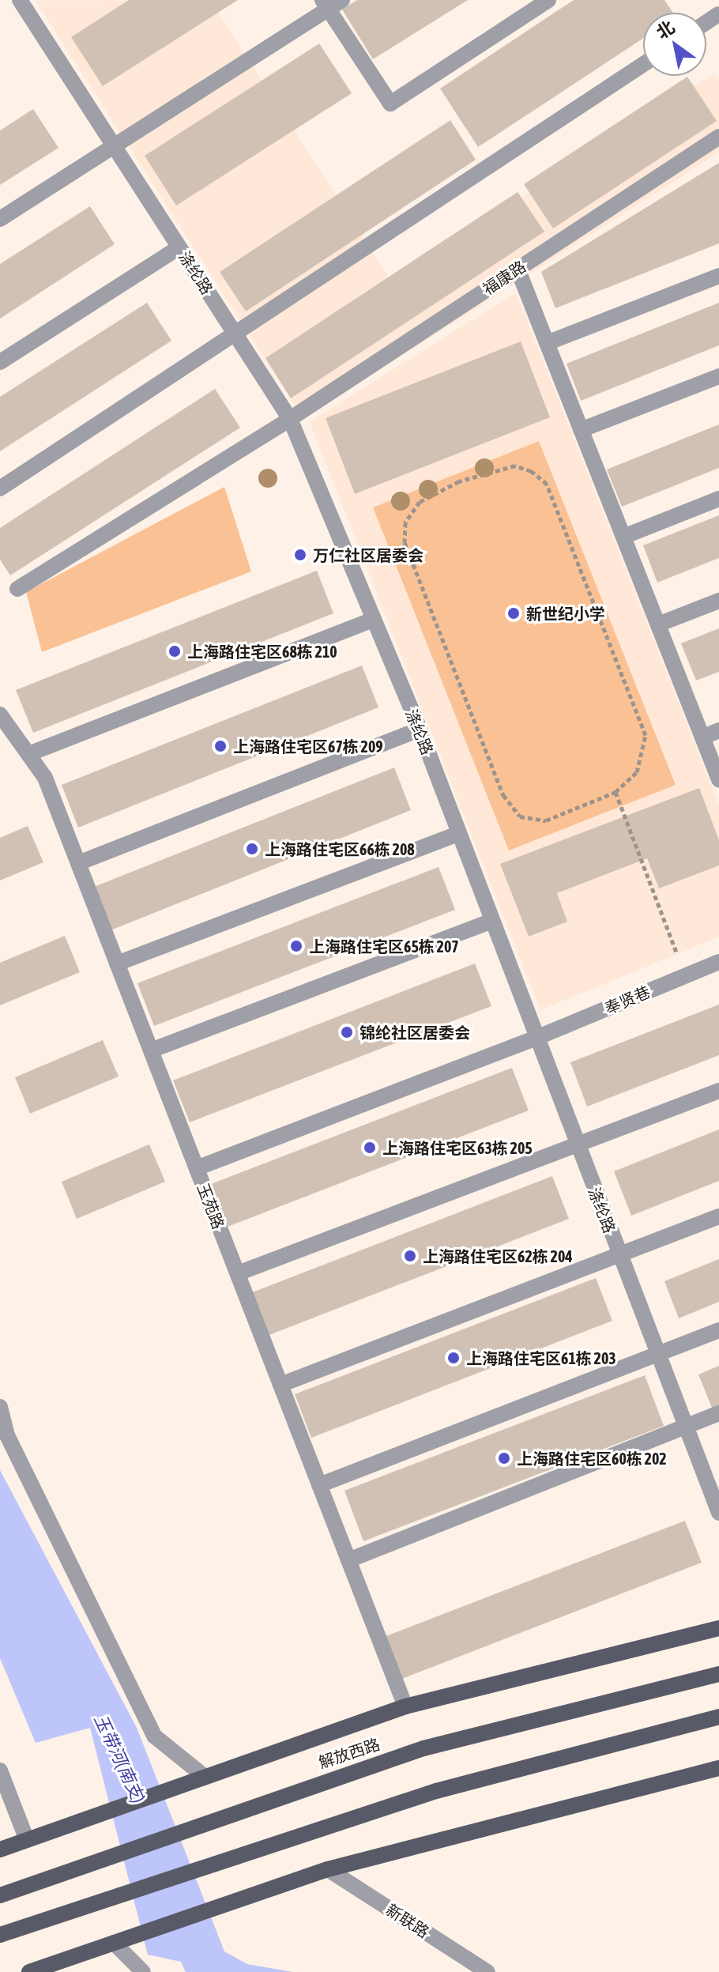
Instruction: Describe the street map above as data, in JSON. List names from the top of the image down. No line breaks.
{"streets":{"main road":["解放西路"],"street":["涤纶路","福康路","奉贤巷","玉苑路","新联路"]},"crossings":[["涤纶路","福康路"],["涤纶路","奉贤巷"],["奉贤巷","玉苑路"]],"water":["玉带河(南支)"],"places":["万仁社区居委会","新世纪小学","上海路住宅区68栋 210","上海路住宅区67栋 209","上海路住宅区66栋 208","上海路住宅区65栋 207","锦纶社区居委会","上海路住宅区63栋 205","上海路住宅区62栋 204","上海路住宅区61栋 203","上海路住宅区60栋 202"],"north":"top left"}
